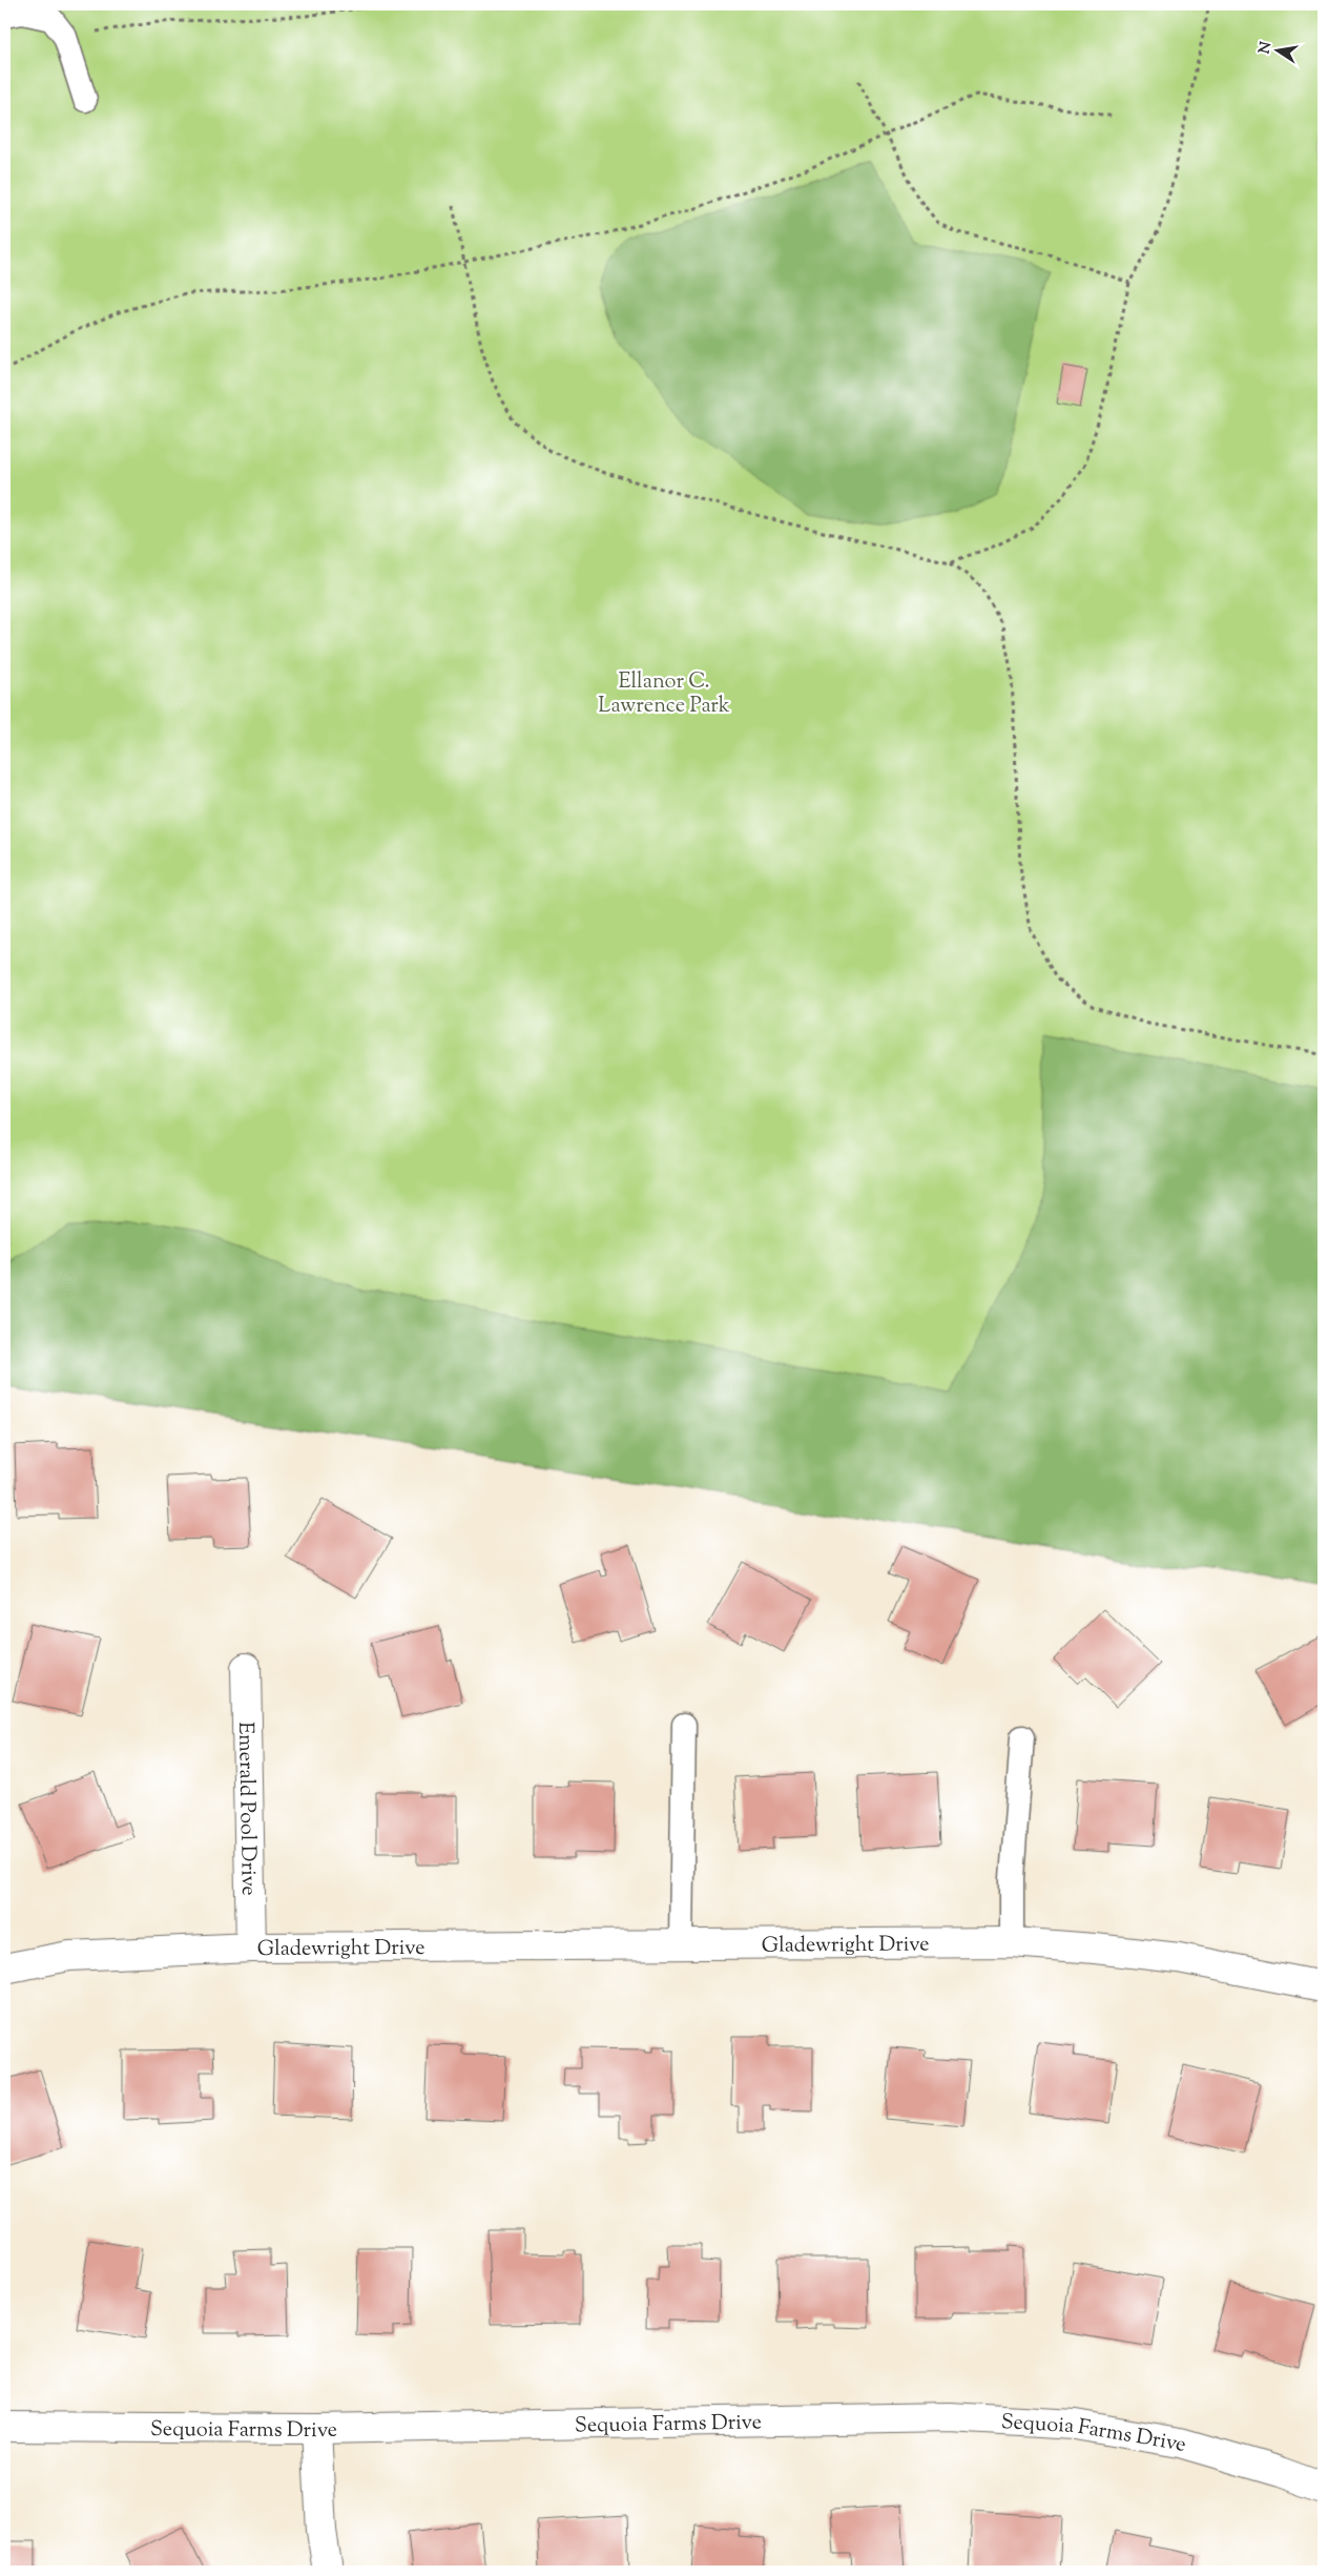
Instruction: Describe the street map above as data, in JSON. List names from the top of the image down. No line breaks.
{"streets":{"street":["Emerald Pool Drive","Gladewright Drive","Sequoia Farms Drive"]},"crossings":[["Emerald Pool Drive","Gladewright Drive"]],"parks":["Ellanor C. Lawrence Park"],"north":"left"}
